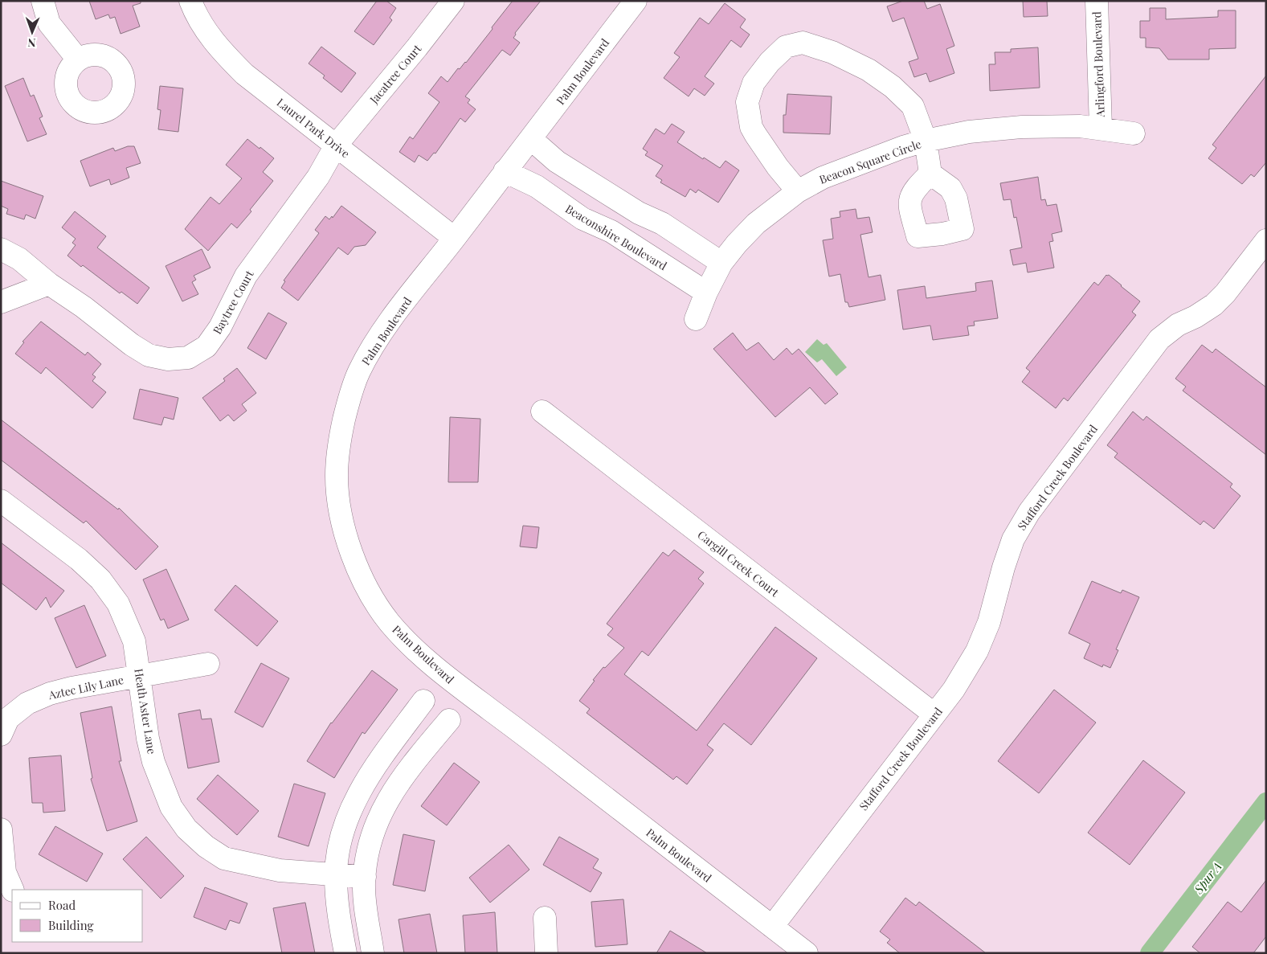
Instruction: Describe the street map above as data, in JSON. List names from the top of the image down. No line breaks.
{"streets":{"street":["Arlingford Boulevard","Palm Boulevard","Jacatree Court","Laurel Park Drive","Beacon Square Circle","Beaconshire Boulevard","Baytree Court","Stafford Creek Boulevard","Cargill Creek Court","Aztec Lily Lane","Heath Aster Lane"]},"crossings":[["Arlingford Boulevard","Beacon Square Circle"],["Palm Boulevard","Laurel Park Drive"],["Palm Boulevard","Beaconshire Boulevard"],["Palm Boulevard","Stafford Creek Boulevard"],["Jacatree Court","Laurel Park Drive"],["Jacatree Court","Baytree Court"],["Laurel Park Drive","Baytree Court"],["Beacon Square Circle","Beaconshire Boulevard"],["Stafford Creek Boulevard","Cargill Creek Court"],["Aztec Lily Lane","Heath Aster Lane"]],"water":["Spur A"],"legend":["Road","Building"],"north":"bottom"}
